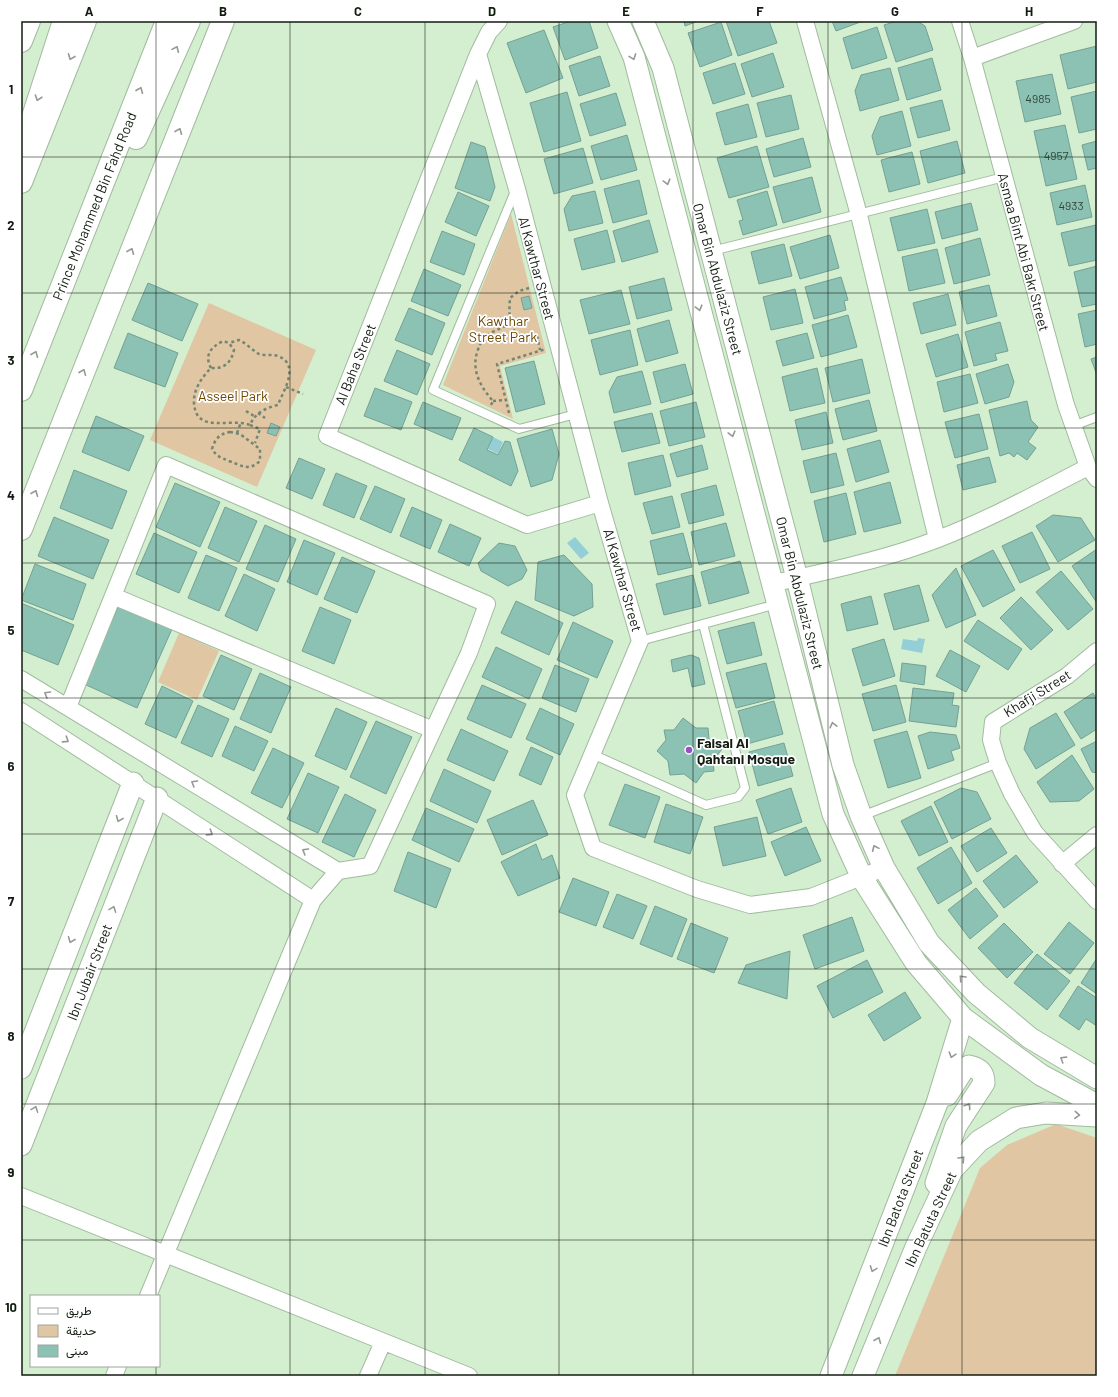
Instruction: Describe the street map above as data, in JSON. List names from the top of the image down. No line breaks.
{"streets":{"main road":["Prince Mohammed Bin Fahd Road"],"street":["Asmaa Bint Abi Bakr Street","Al Kawthar Street","Omar Bin Abdulaziz Street","Al Baha Street","Khafji Street","Ibn Jubair Street","Ibn Batota Street","Ibn Batuta Street"]},"crossings":[["Al Kawthar Street","Omar Bin Abdulaziz Street"],["Al Kawthar Street","Al Baha Street"]],"one_way":["Ibn Batota Street","Ibn Batuta Street"],"parks":["Kawthar Street Park","Asseel Park"],"places":["Faisal Al Qahtani Mosque"],"house_numbers":["4985","4957","4933"],"legend":["طريق","حديقة","مبنى"],"grid":{"columns":["A","B","C","D","E","F","G","H"],"rows":["1","2","3","4","5","6","7","8","9","10"]}}
